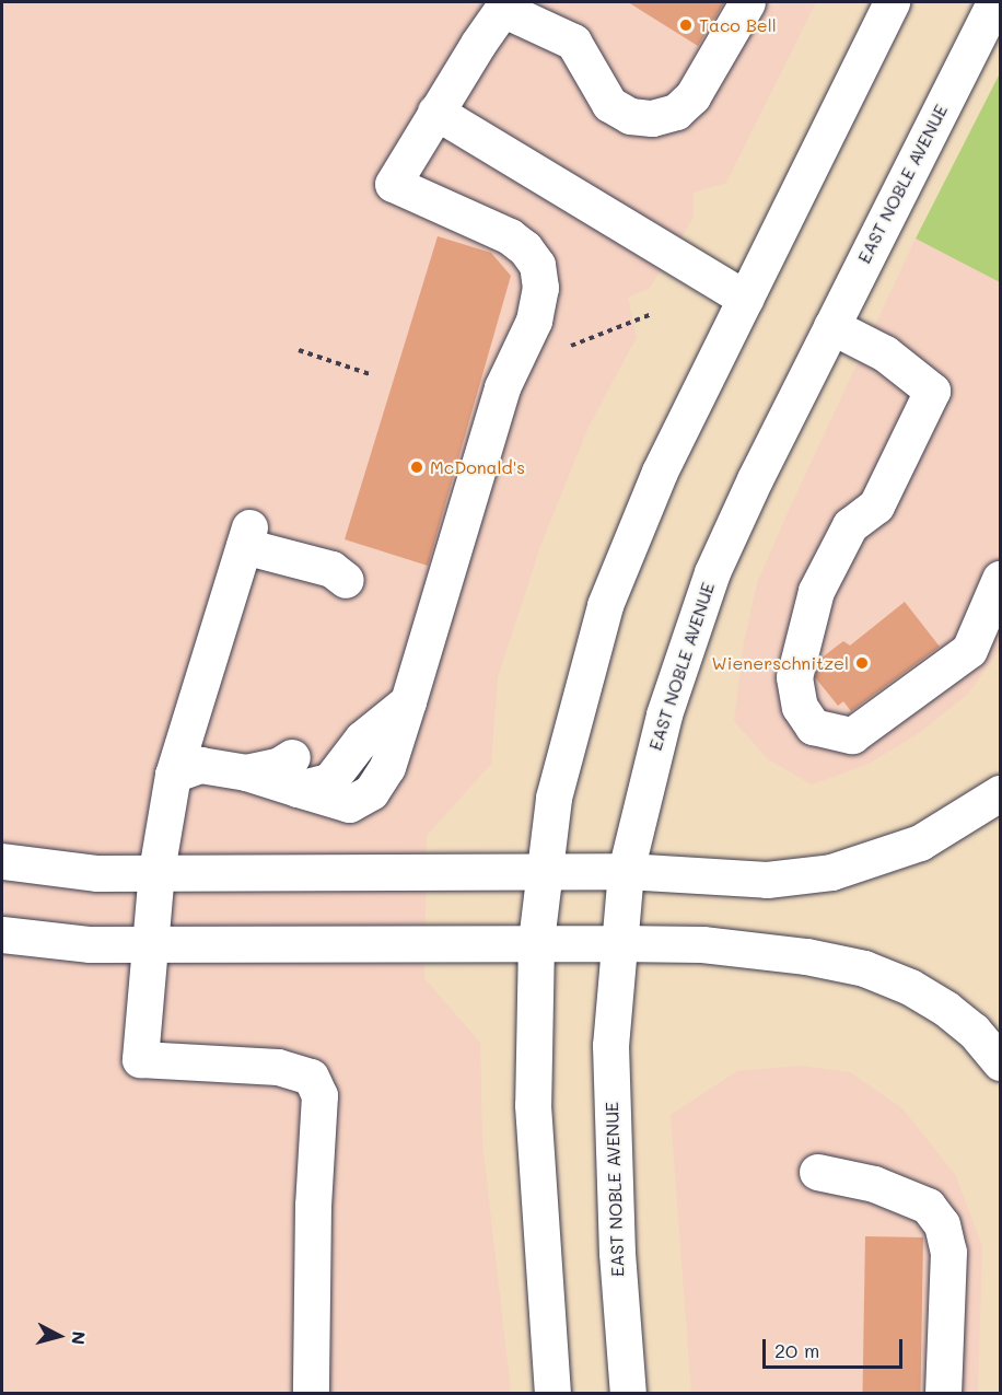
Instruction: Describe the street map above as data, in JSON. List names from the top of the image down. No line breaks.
{"streets":{"main road":["EAST NOBLE AVENUE"]},"places":["Taco Bell","McDonald's","Wienerschnitzel"],"scale_bar":"20 m","north":"right"}
